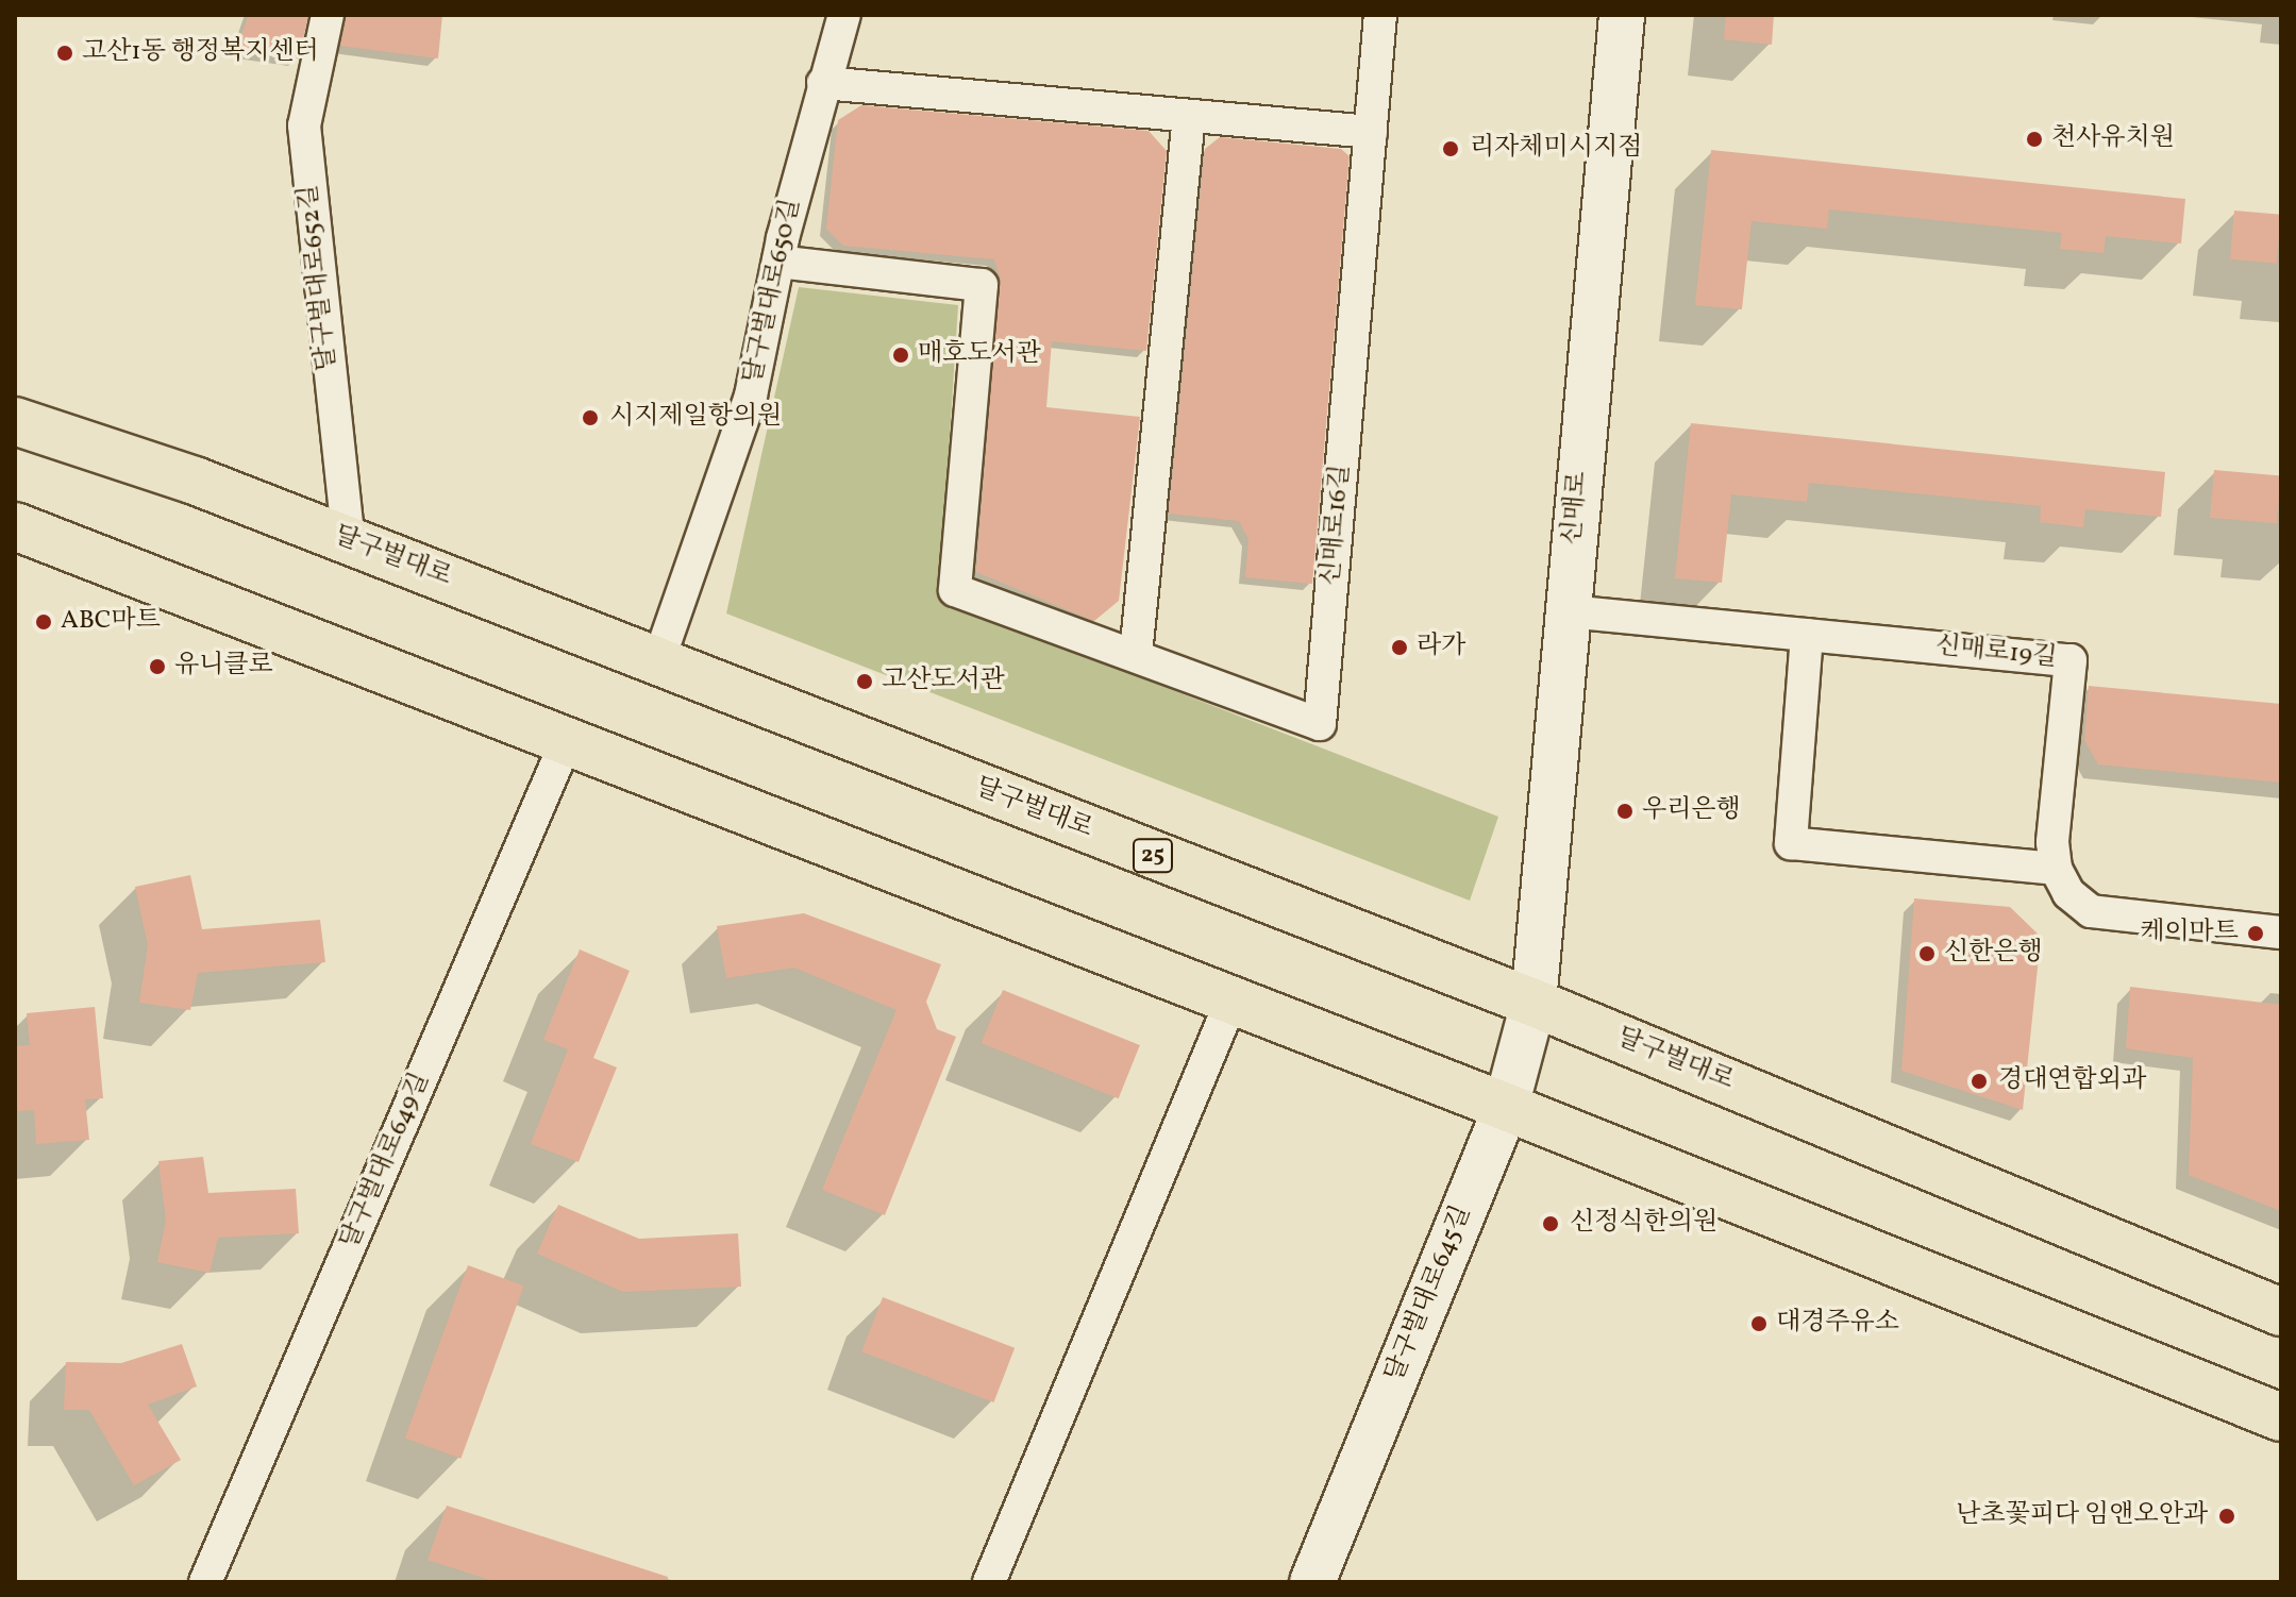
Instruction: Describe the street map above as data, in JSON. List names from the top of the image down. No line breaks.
{"streets":{"main road":["달구벌대로","25"],"street":["달구벌대로652길","달구벌대로650길","신매로","신매로16길","신매로19길","달구벌대로649길","달구벌대로645길"]},"crossings":[["달구벌대로652길","달구벌대로"],["달구벌대로650길","신매로16길"],["달구벌대로650길","달구벌대로"],["신매로","달구벌대로"],["신매로","신매로19길"],["신매로","달구벌대로645길"],["달구벌대로","달구벌대로645길"]],"places":["고산1동 행정복지센터","천사유치원","리자체미시지점","매호도서관","시지제일항의원","ABC마트","라가","유니클로","고산도서관","우리은행","케이마트","신한은행","경대연합외과","신정식한의원","대경주유소","난초꽃피다 임앤오안과"]}
